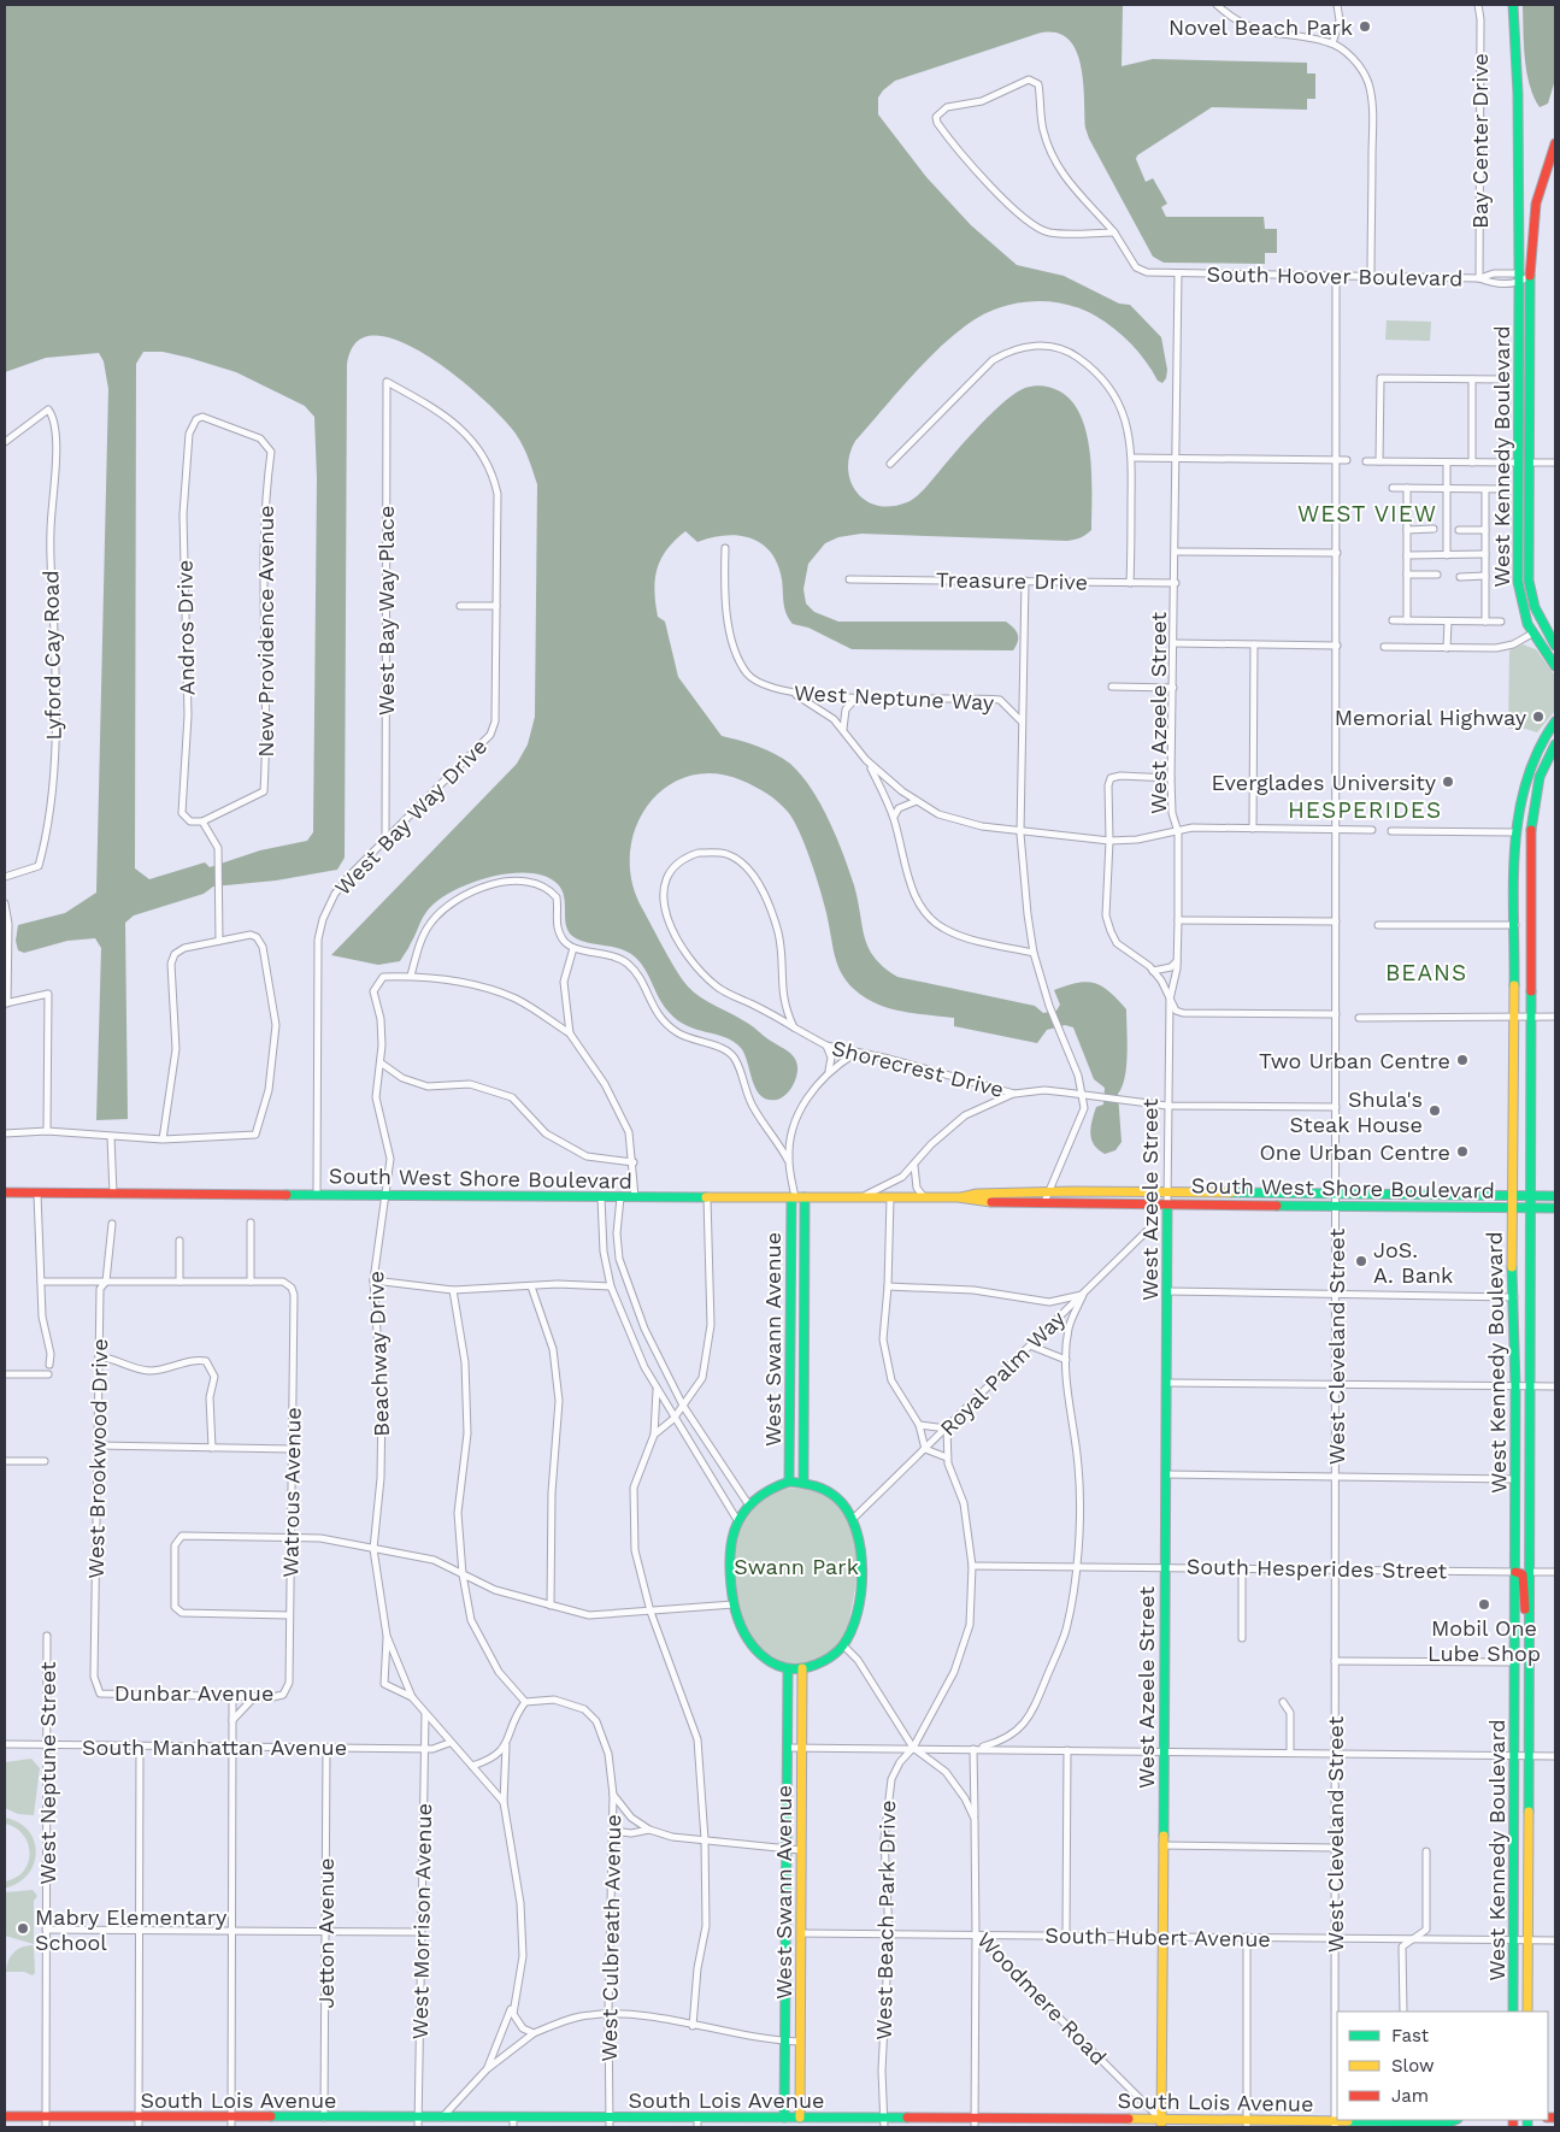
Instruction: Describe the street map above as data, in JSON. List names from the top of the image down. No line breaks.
{"streets":{"main road":["West Kennedy Boulevard","West Azeele Street","South West Shore Boulevard","West Swann Avenue","South Lois Avenue"],"street":["Bay Center Drive","South Hoover Boulevard","Treasure Drive","West Bay Way Place","Andros Drive","New Providence Avenue","Lyford Cay Road","West Neptune Way","West Bay Way Drive","Shorecrest Drive","West Cleveland Street","Beachway Drive","Royal Palm Way","West Brookwood Drive","Watrous Avenue","South Hesperides Street","Dunbar Avenue","South Manhattan Avenue","West Neptune Street","West Beach Park Drive","West Morrison Avenue","Jetton Avenue","South Hubert Avenue","West Culbreath Avenue","Woodmere Road"]},"crossings":[["Bay Center Drive","South Hoover Boulevard"],["South Hoover Boulevard","West Kennedy Boulevard"],["South Hoover Boulevard","West Azeele Street"],["South Hoover Boulevard","West Cleveland Street"],["West Kennedy Boulevard","South West Shore Boulevard"],["West Kennedy Boulevard","South Hesperides Street"],["West Kennedy Boulevard","South Hubert Avenue"],["Treasure Drive","West Neptune Way"],["Treasure Drive","West Azeele Street"],["West Bay Way Place","West Bay Way Drive"],["Andros Drive","New Providence Avenue"],["West Neptune Way","Shorecrest Drive"],["West Neptune Way","South West Shore Boulevard"],["West Azeele Street","Shorecrest Drive"],["West Azeele Street","South West Shore Boulevard"],["West Azeele Street","South Hesperides Street"],["West Azeele Street","South Hubert Avenue"],["West Azeele Street","Woodmere Road"],["West Azeele Street","South Lois Avenue"],["West Bay Way Drive","South West Shore Boulevard"],["Shorecrest Drive","West Swann Avenue"],["Shorecrest Drive","West Cleveland Street"],["South West Shore Boulevard","West Swann Avenue"],["South West Shore Boulevard","West Cleveland Street"],["South West Shore Boulevard","Beachway Drive"],["West Swann Avenue","Royal Palm Way"],["West Swann Avenue","South Hubert Avenue"],["West Swann Avenue","Woodmere Road"],["West Swann Avenue","South Lois Avenue"],["West Cleveland Street","South Hesperides Street"],["West Cleveland Street","South Hubert Avenue"],["West Cleveland Street","South Lois Avenue"],["Royal Palm Way","West Beach Park Drive"],["Royal Palm Way","Woodmere Road"],["West Brookwood Drive","Dunbar Avenue"],["Watrous Avenue","Dunbar Avenue"],["South Hesperides Street","West Beach Park Drive"],["South Manhattan Avenue","West Neptune Street"],["South Manhattan Avenue","West Morrison Avenue"],["South Manhattan Avenue","Jetton Avenue"],["West Neptune Street","South Lois Avenue"],["West Beach Park Drive","South Hubert Avenue"],["West Beach Park Drive","Woodmere Road"],["West Beach Park Drive","South Lois Avenue"],["West Morrison Avenue","South Lois Avenue"],["Jetton Avenue","South Lois Avenue"],["South Hubert Avenue","Woodmere Road"],["West Culbreath Avenue","South Lois Avenue"],["Woodmere Road","South Lois Avenue"]],"districts":["WEST VIEW","HESPERIDES","BEANS"],"parks":["Swann Park"],"places":["Novel Beach Park","Memorial Highway","Everglades University","Two Urban Centre","Shula's Steak House","One Urban Centre","JoS. A. Bank","Mobil One Lube Shop","Mabry Elementary School"],"legend":["Fast","Slow","Jam"]}
